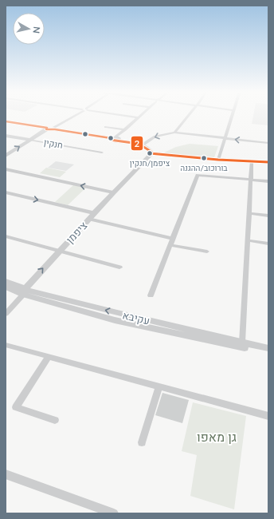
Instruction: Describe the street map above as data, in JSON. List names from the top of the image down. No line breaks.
{"streets":{"street":["חנקין","ציפמן","עקיבא"]},"crossings":[["ציפמן","עקיבא"]],"parks":["גן מאפו"],"places":["ציפמן/חנקין","בורוכוב/ההגנה"],"lines":["transit line 2"],"north":"right"}
